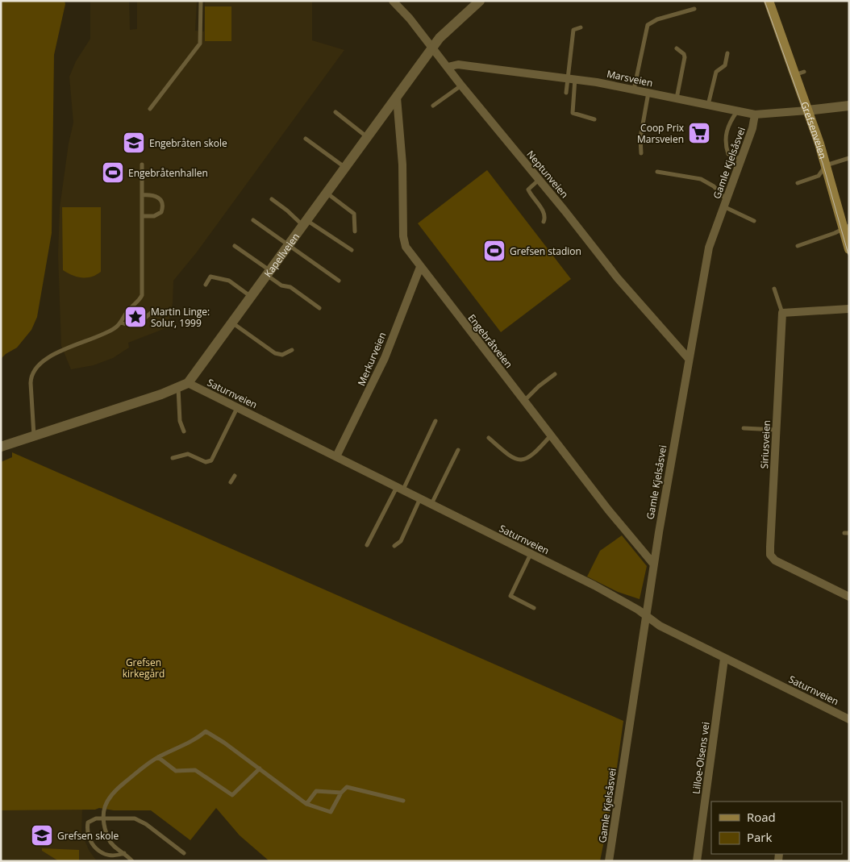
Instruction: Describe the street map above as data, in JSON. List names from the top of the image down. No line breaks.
{"streets":{"main road":["Grefsenveien"],"street":["Marsveien","Gamle Kjelsåsvei","Neptunveien","Kapellveien","Engebråtveien","Merkurveien","Saturnveien","Siriusveien","Lilloe-Olsens vei"]},"crossings":[["Marsveien","Grefsenveien"],["Marsveien","Gamle Kjelsåsvei"],["Marsveien","Neptunveien"],["Gamle Kjelsåsvei","Neptunveien"],["Gamle Kjelsåsvei","Engebråtveien"],["Gamle Kjelsåsvei","Saturnveien"],["Neptunveien","Kapellveien"],["Kapellveien","Engebråtveien"],["Kapellveien","Saturnveien"],["Engebråtveien","Merkurveien"],["Merkurveien","Saturnveien"],["Saturnveien","Lilloe-Olsens vei"]],"parks":["Grefsen kirkegård"],"places":{"supermarket":["Coop Prix Marsveien"],"school or university":["Engebråten skole","Grefsen skole"],"sports":["Engebråtenhallen","Grefsen stadion"],"place":["Martin Linge: Solur, 1999"]},"legend":["Road","Park"]}
